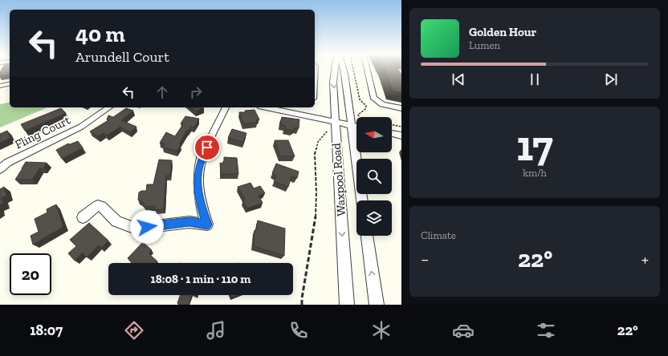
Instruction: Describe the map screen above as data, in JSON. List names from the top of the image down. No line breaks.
{"streets":{"street":["Fling Court","Waxpool Road"]},"north":"left","page":{"turn":["40 m","Arundell Court"],"song":["Golden Hour","Lumen"],"tile":[["17","km/h"],"Climate"],"heat":["−","22°","+"],"limit":"20","trip":"18:08 · 1 min · 110 m","tabs":["18:07","22°"]}}
